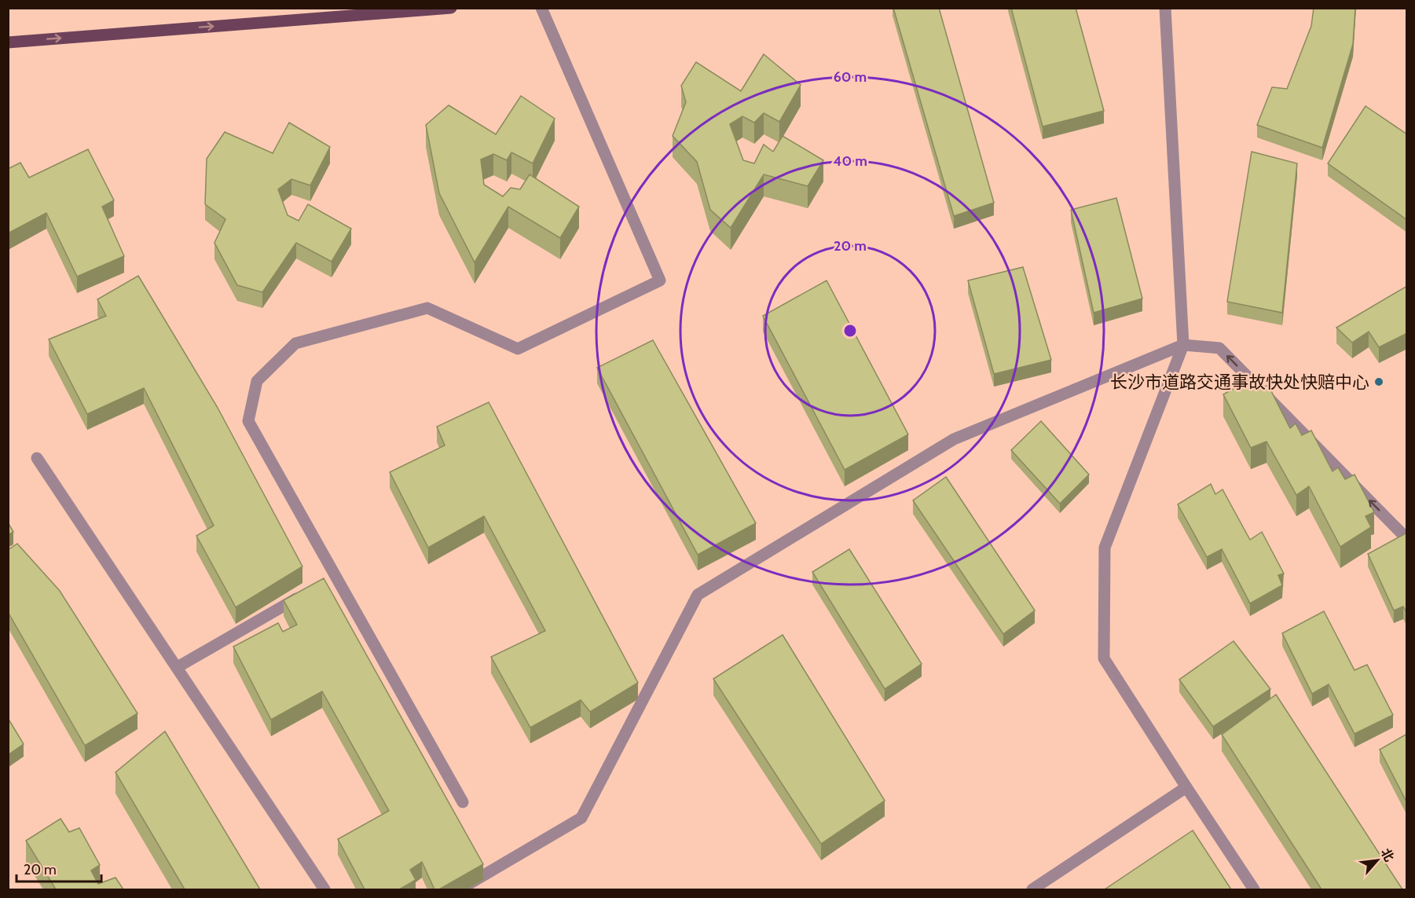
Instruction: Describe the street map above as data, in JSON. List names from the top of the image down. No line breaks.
{"places":["长沙市道路交通事故快处快赔中心"],"scale_bar":"20 m","north":"top right","rings":["60 m","40 m","20 m"]}
